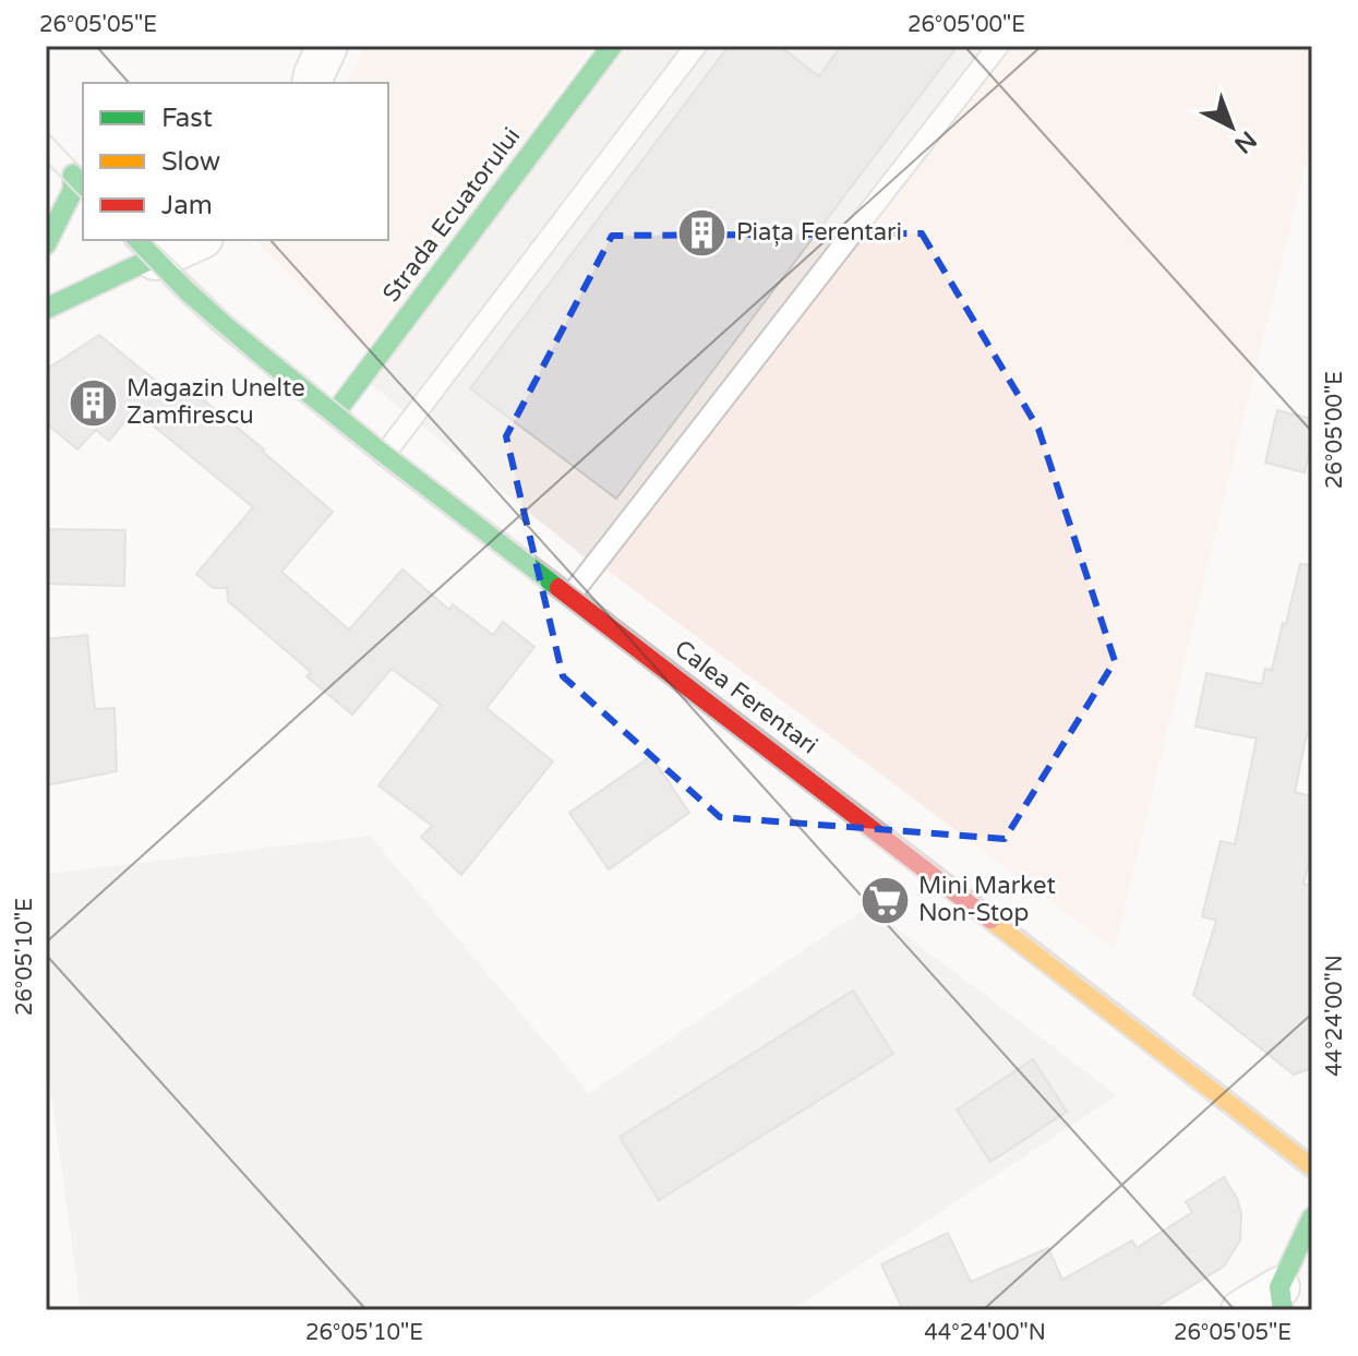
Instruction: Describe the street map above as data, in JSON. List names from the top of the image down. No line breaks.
{"streets":{"main road":["Strada Ecuatorului","Calea Ferentari"]},"crossings":[["Strada Ecuatorului","Calea Ferentari"]],"places":{"building":["Piața Ferentari","Magazin Unelte Zamfirescu"],"supermarket":["Mini Market Non-Stop"]},"legend":["Fast","Slow","Jam"],"north":"bottom right","coordinates":["26°05'05\"E","26°05'00\"E","26°05'10\"E","44°24'00\"N"]}
